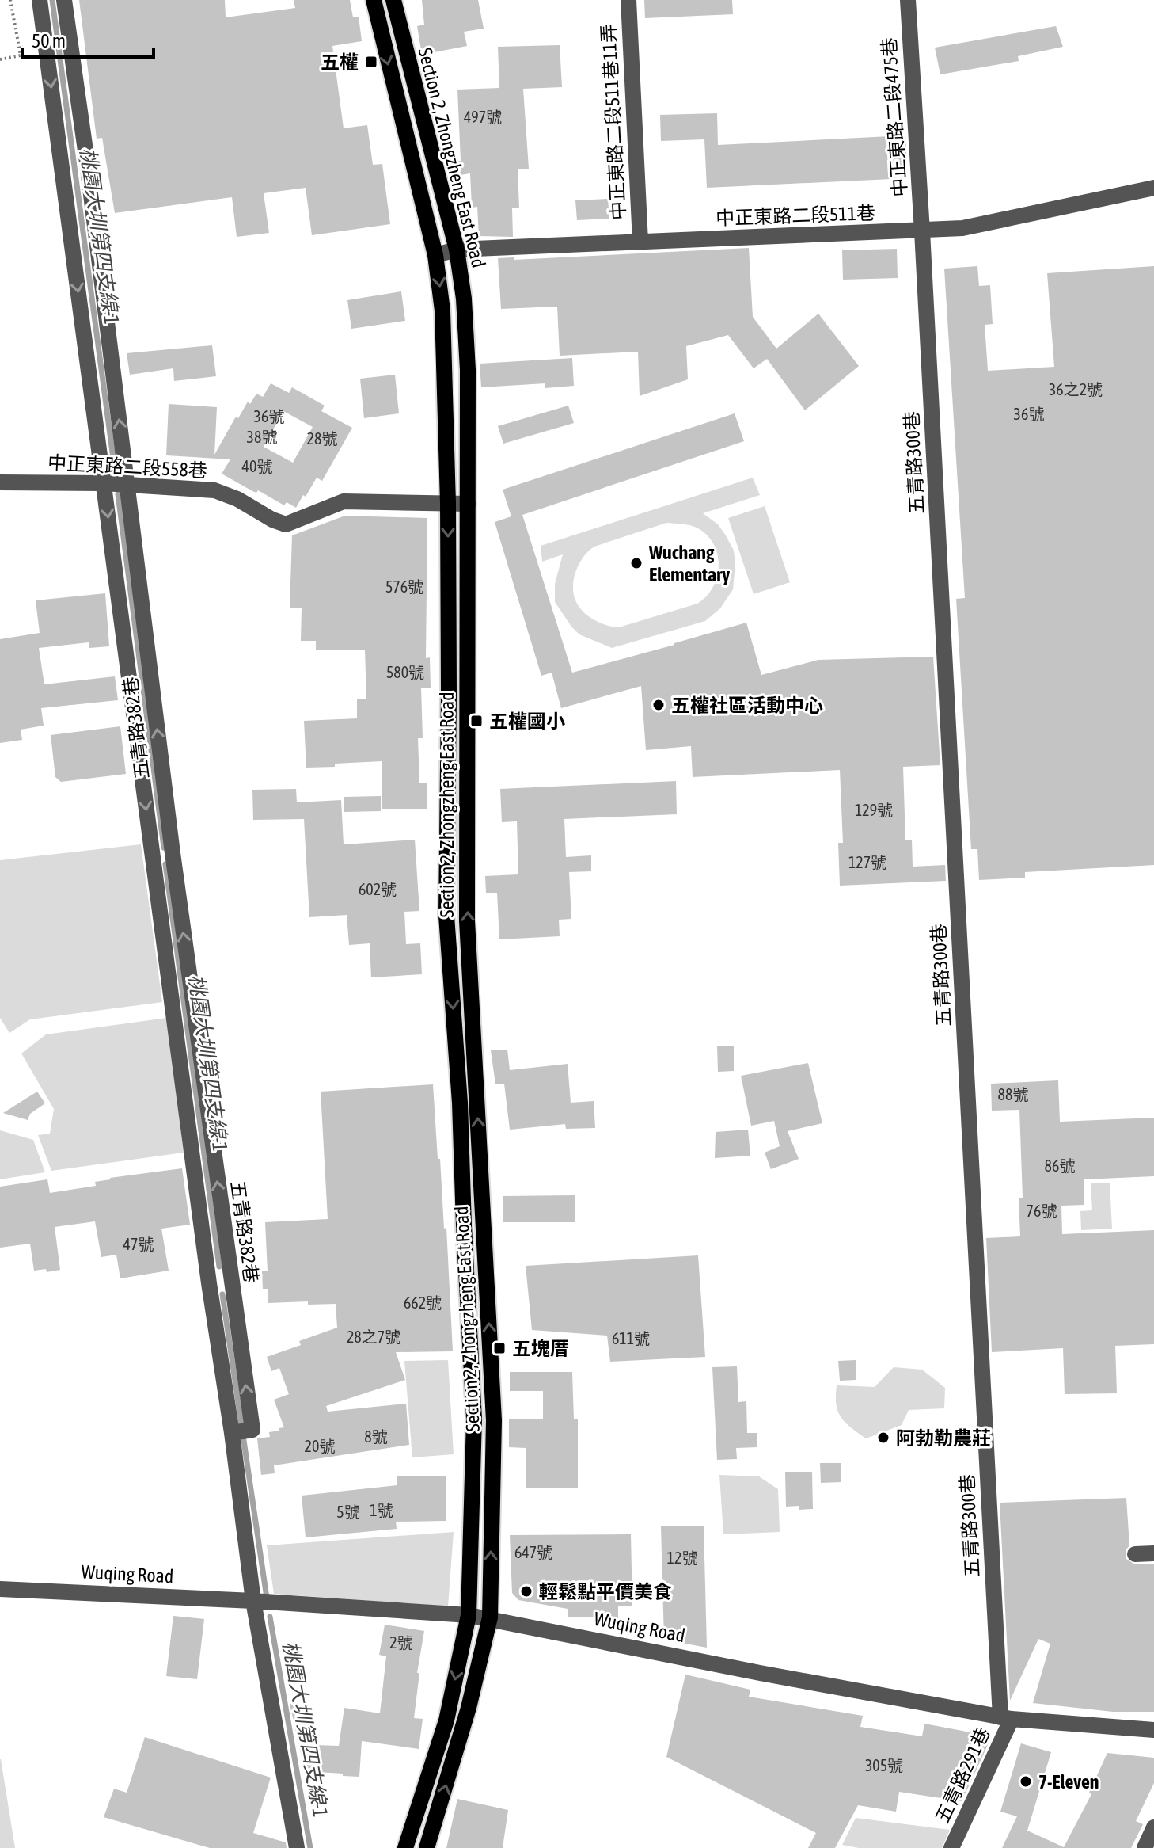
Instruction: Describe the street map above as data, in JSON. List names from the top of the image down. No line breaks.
{"streets":{"main road":["Section 2, Zhongzheng East Road"],"street":["中正東路二段475巷","中正東路二段511巷11弄","中正東路二段511巷","五青路300巷","中正東路二段558巷","五青路382巷","Wuqing Road","五青路291巷"]},"crossings":[["中正東路二段475巷","中正東路二段511巷"],["中正東路二段475巷","五青路300巷"],["中正東路二段511巷11弄","中正東路二段511巷"],["Section 2, Zhongzheng East Road","中正東路二段511巷"],["Section 2, Zhongzheng East Road","中正東路二段558巷"],["Section 2, Zhongzheng East Road","Wuqing Road"],["中正東路二段511巷","五青路300巷"],["五青路300巷","Wuqing Road"],["五青路300巷","五青路291巷"],["中正東路二段558巷","五青路382巷"],["五青路382巷","Wuqing Road"],["Wuqing Road","五青路291巷"]],"water":["桃園大圳第四支線-1"],"places":{"transit":["五權","五權國小","五塊厝"],"other":["Wuchang Elementary","五權社區活動中心","阿勃勒農莊","輕鬆點平價美食","7-Eleven"]},"house_numbers":["497號","36之2號","36號","36號","38號","28號","40號","576號","580號","129號","127號","602號","88號","86號","76號","47號","662號","28之7號","611號","8號","20號","1號","5號","647號","12號","2號","305號"],"scale_bar":"50 m"}
